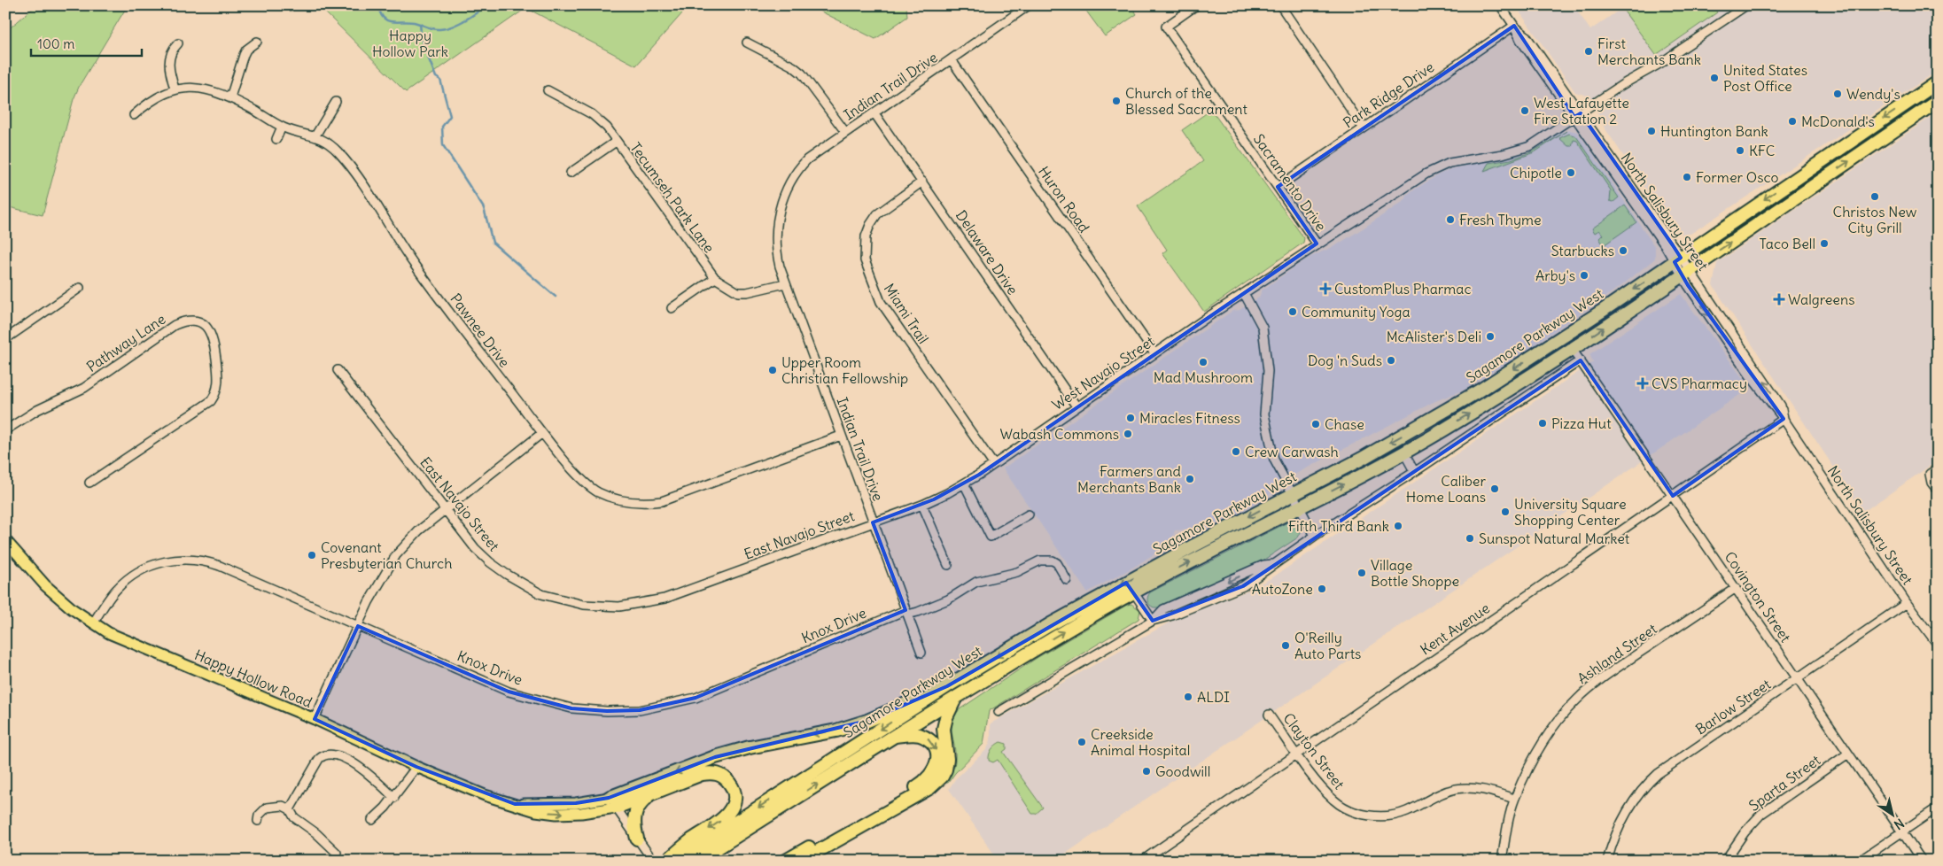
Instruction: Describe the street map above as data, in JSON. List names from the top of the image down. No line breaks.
{"streets":{"highway":["Sagamore Parkway West"],"main road":["Happy Hollow Road"],"street":["Indian Trail Drive","Park Ridge Drive","Sacramento Drive","Tecumseh Park Lane","Huron Road","North Salisbury Street","Delaware Drive","Miami Trail","Pawnee Drive","Pathway Lane","West Navajo Street","East Navajo Street","Covington Street","Knox Drive","Kent Avenue","Ashland Street","Barlow Street","Clayton Street","Sparta Street"]},"crossings":[["Indian Trail Drive","Tecumseh Park Lane"],["Indian Trail Drive","Huron Road"],["Indian Trail Drive","Delaware Drive"],["Indian Trail Drive","Pawnee Drive"],["Indian Trail Drive","West Navajo Street"],["Indian Trail Drive","East Navajo Street"],["Indian Trail Drive","Knox Drive"],["Park Ridge Drive","Sacramento Drive"],["Park Ridge Drive","North Salisbury Street"],["Sacramento Drive","West Navajo Street"],["Huron Road","West Navajo Street"],["North Salisbury Street","Sagamore Parkway West"],["North Salisbury Street","West Navajo Street"],["North Salisbury Street","Kent Avenue"],["North Salisbury Street","Barlow Street"],["Delaware Drive","Miami Trail"],["Delaware Drive","West Navajo Street"],["Miami Trail","West Navajo Street"],["Sagamore Parkway West","Covington Street"],["West Navajo Street","East Navajo Street"],["Covington Street","Kent Avenue"],["Covington Street","Ashland Street"],["Covington Street","Barlow Street"],["Covington Street","Sparta Street"],["Knox Drive","Happy Hollow Road"],["Kent Avenue","Clayton Street"],["Ashland Street","Clayton Street"]],"parks":["Happy Hollow Park"],"places":{"other":["First Merchants Bank","United States Post Office","Wendy's","Church of the Blessed Sacrament","West Lafayette Fire Station 2","McDonald's","Huntington Bank","KFC","Chipotle","Former Osco","Christos New City Grill","Fresh Thyme","Taco Bell","Starbucks","Arby's","Community Yoga","McAlister's Deli","Dog 'n Suds","Mad Mushroom","Upper Room Christian Fellowship","Miracles Fitness","Pizza Hut","Chase","Wabash Commons","Crew Carwash","Farmers and Merchants Bank","Caliber Home Loans","University Square Shopping Center","Fifth Third Bank","Sunspot Natural Market","Covenant Presbyterian Church","Village Bottle Shoppe","AutoZone","O'Reilly Auto Parts","ALDI","Creekside Animal Hospital","Goodwill"],"health":["CustomPlus Pharmac","Walgreens","CVS Pharmacy"]},"scale_bar":"100 m","north":"bottom right"}
